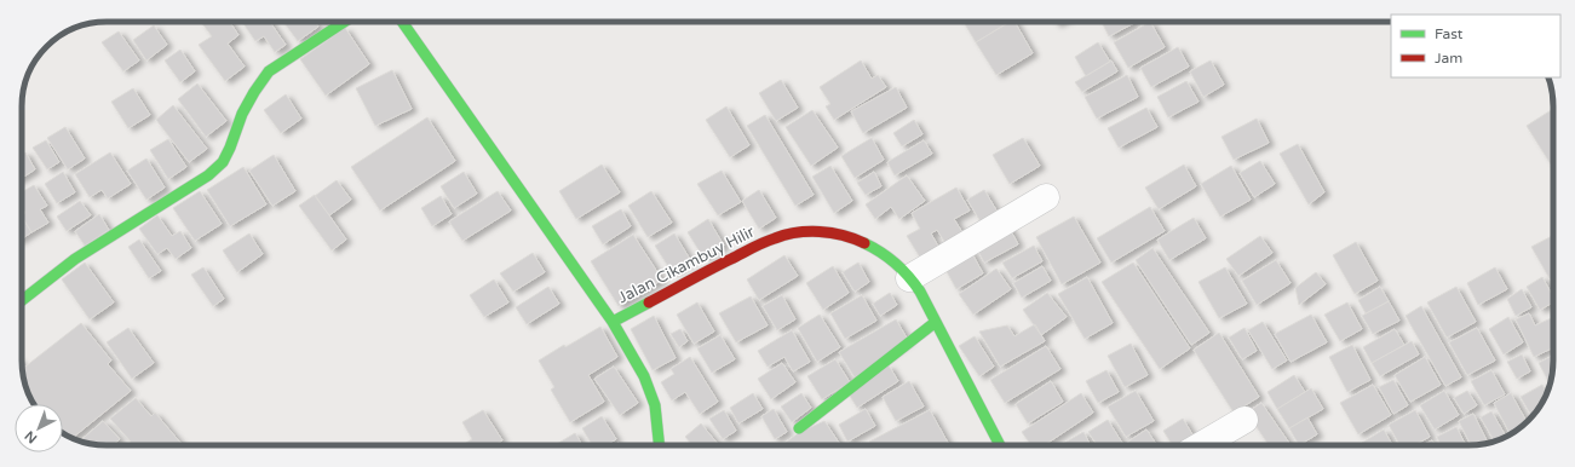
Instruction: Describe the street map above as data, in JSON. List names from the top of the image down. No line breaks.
{"streets":{"street":["Jalan Cikambuy Hilir"]},"legend":["Fast","Jam"],"north":"bottom left"}
